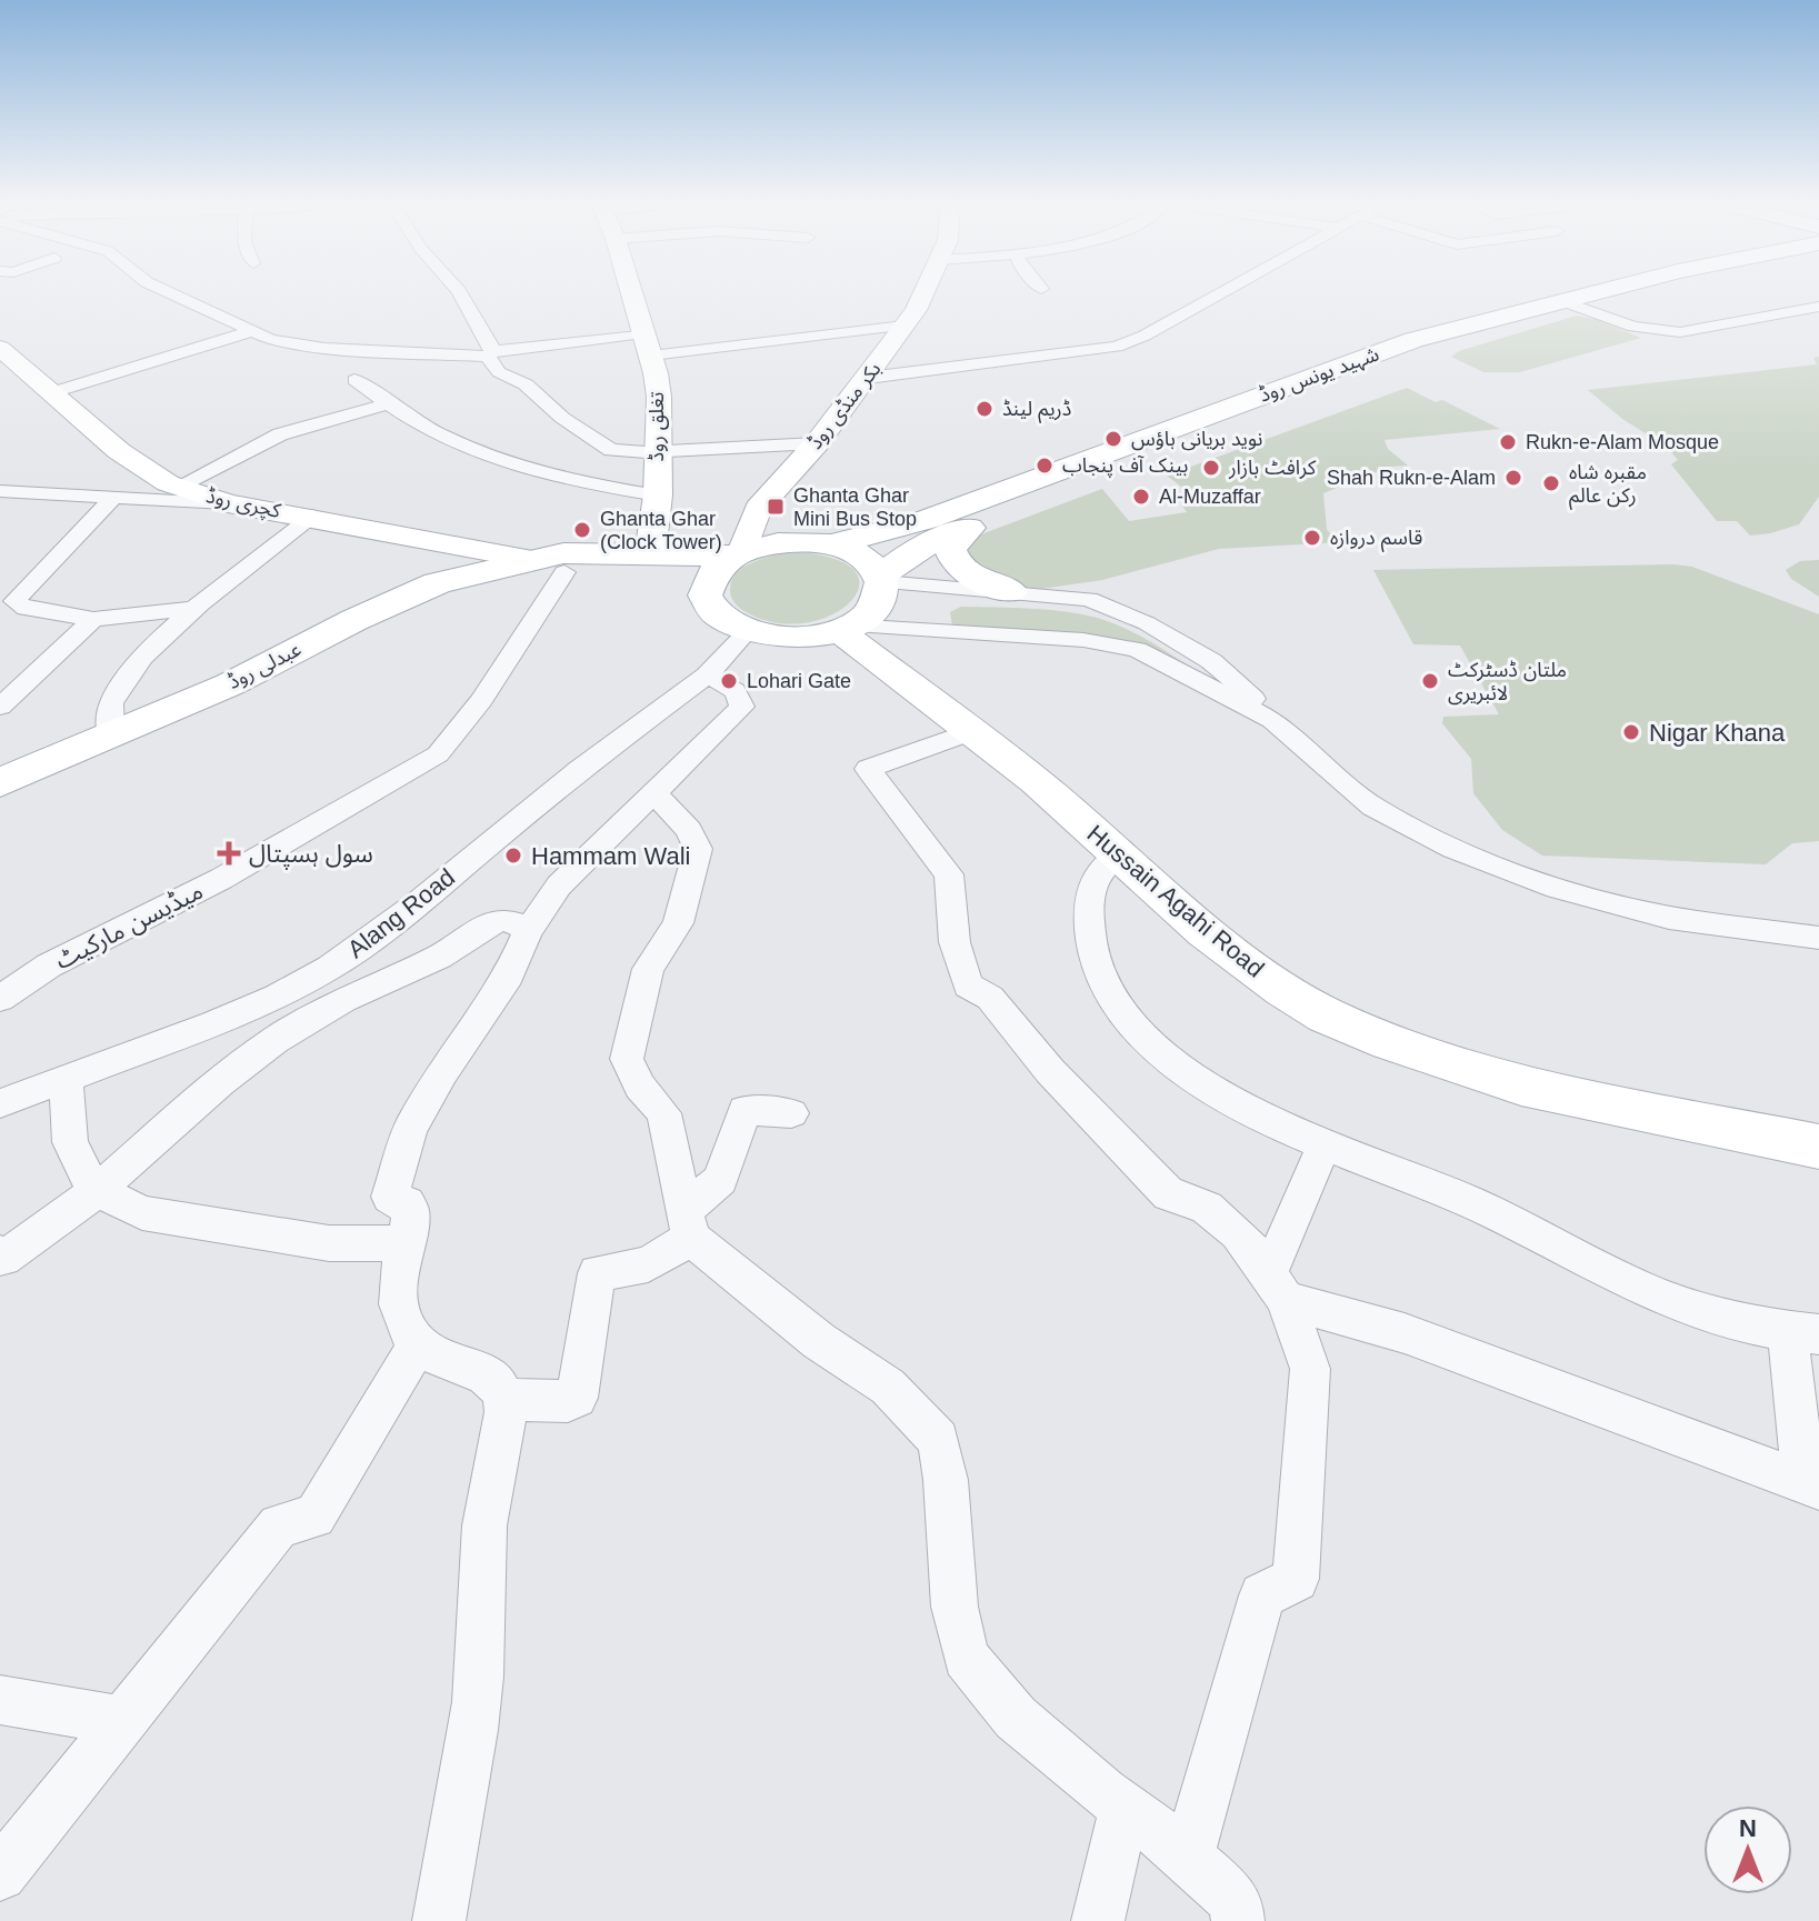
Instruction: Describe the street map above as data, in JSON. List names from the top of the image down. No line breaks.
{"streets":{"main road":["شہید یونس روڈ","بکر منڈی روڈ","تغلق روڈ","کچری روڈ","عبدلی روڈ","Hussain Agahi Road"],"street":["Alang Road","میڈیسن مارکیٹ"]},"crossings":[["شہید یونس روڈ","عبدلی روڈ"],["بکر منڈی روڈ","عبدلی روڈ"],["تغلق روڈ","عبدلی روڈ"],["کچری روڈ","عبدلی روڈ"],["کچری روڈ","میڈیسن مارکیٹ"],["عبدلی روڈ","میڈیسن مارکیٹ"]],"places":{"other":["ڈریم لینڈ","نوید بریانی ہاؤس","Rukn-e-Alam Mosque","بینک آف پنجاب","کرافٹ بازار","Shah Rukn-e-Alam","مقبرہ شاہ رکن عالم","Al-Muzaffar","Ghanta Ghar (Clock Tower)","قاسم دروازہ","Lohari Gate","ملتان ڈسٹرکٹ لائبریری","Nigar Khana","Hammam Wali"],"transit":["Ghanta Ghar Mini Bus Stop"],"health":["سول ہسپتال"]},"north":"top"}
